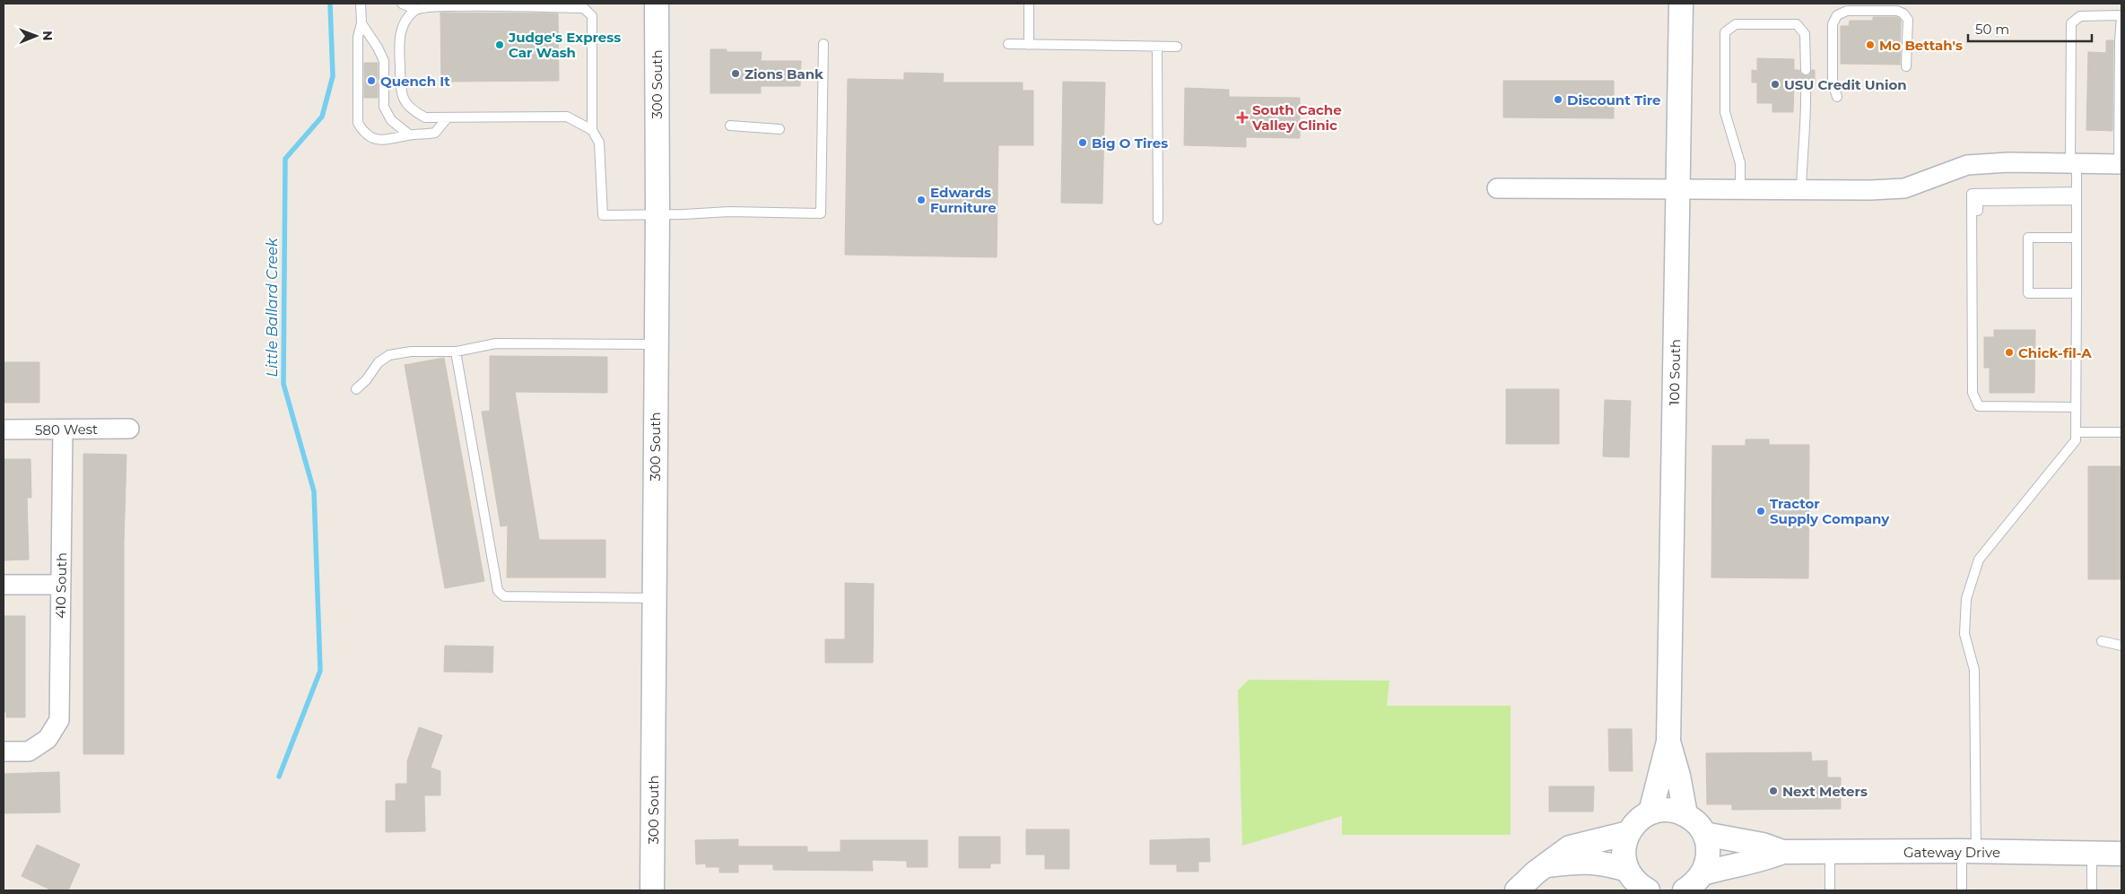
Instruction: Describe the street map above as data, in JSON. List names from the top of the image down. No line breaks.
{"streets":{"street":["300 South","100 South","580 West","410 South","Gateway Drive"]},"crossings":[["580 West","410 South"]],"water":["Little Ballard Creek"],"places":{"other":["Judge's Express Car Wash","Mo Bettah's","Zions Bank","Quench It","USU Credit Union","Discount Tire","Big O Tires","Edwards Furniture","Chick-fil-A","Tractor Supply Company","Next Meters"],"health":["South Cache Valley Clinic"]},"scale_bar":"50 m","north":"right"}
